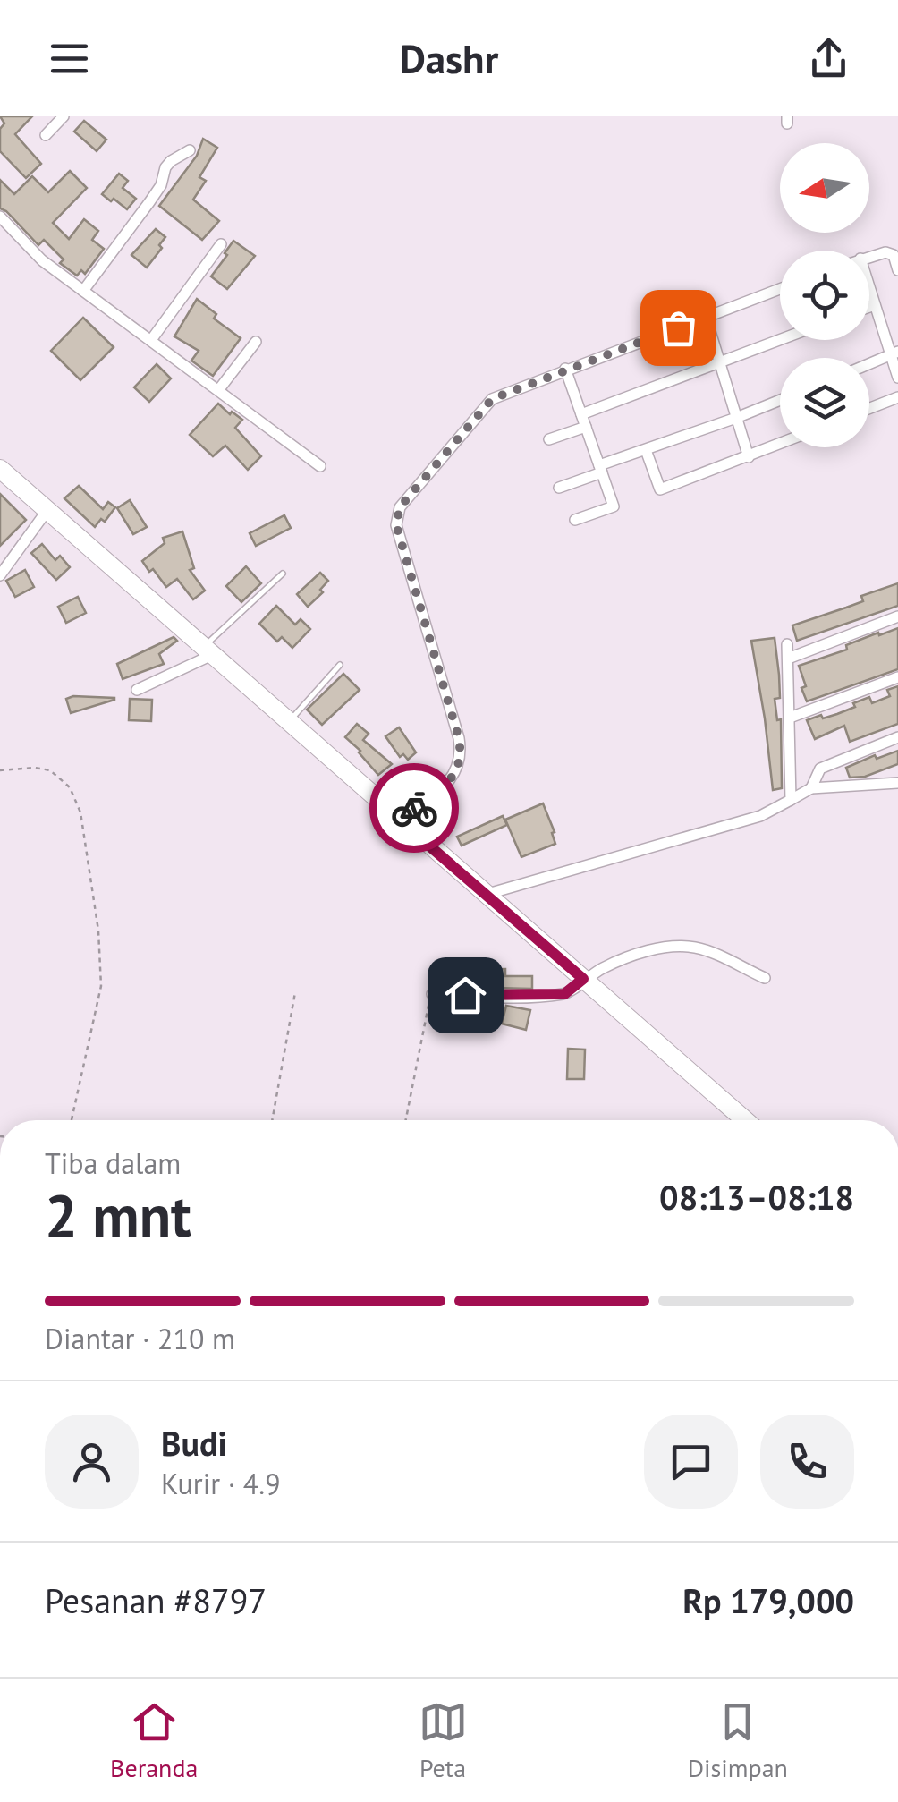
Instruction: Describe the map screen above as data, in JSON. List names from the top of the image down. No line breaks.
{"north":"left","page":{"header":"Dashr","heading":["2 mnt","Tiba dalam","08:13–08:18"],"panel":["Budi","Kurir · 4.9","Pesanan #8797","Rp 179,000"],"bar":"Diantar · 210 m","tabs":["Beranda","Peta","Disimpan"]}}
